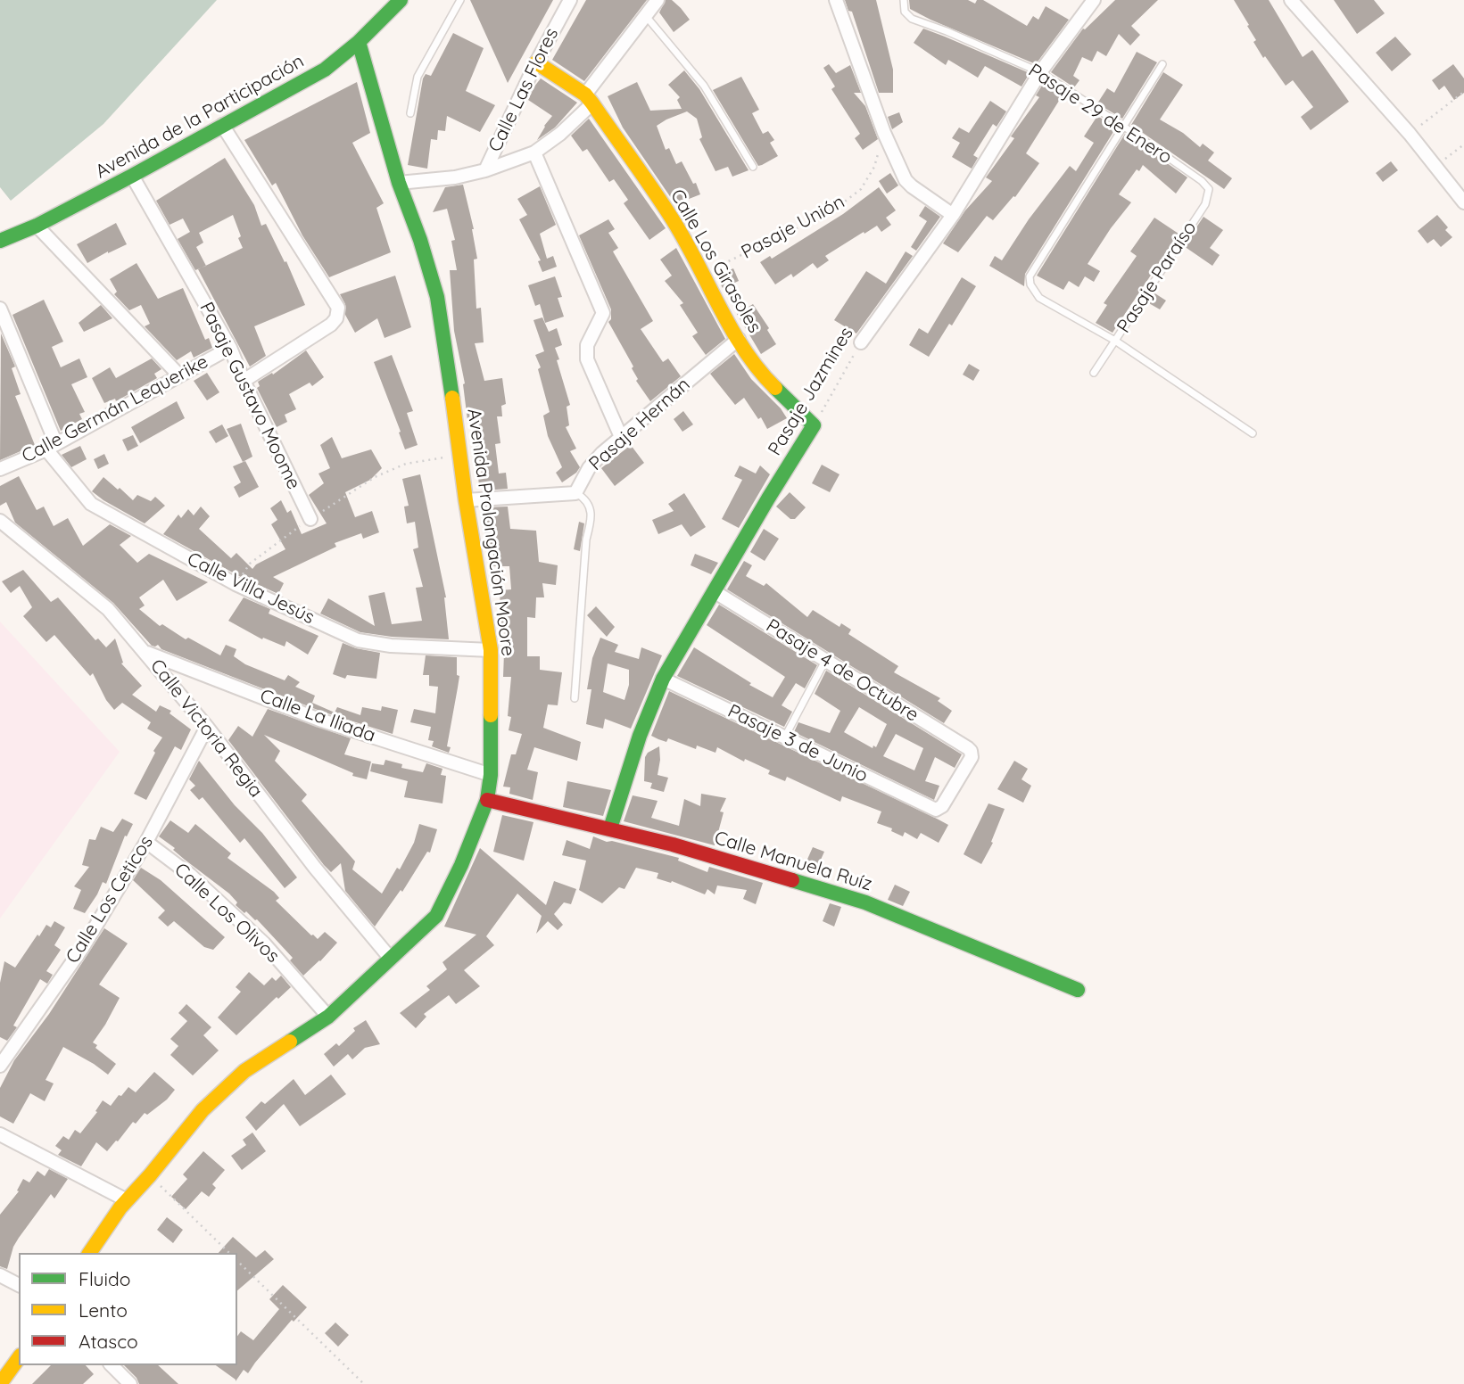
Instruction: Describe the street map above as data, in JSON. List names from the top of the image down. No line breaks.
{"streets":{"street":["Calle Las Flores","Avenida de la Participación","Calle Los Girasoles","Pasaje Jazmines","Pasaje Gustavo Moome","Calle Germán Lequerike","Pasaje Hernán","Avenida Prolongación Moore","Calle Villa Jesús","Pasaje 4 de Octubre","Calle La Iliada","Calle Victoria Regia","Pasaje 3 de Junio","Calle Manuela Ruíz","Calle Los Ceticos","Calle Los Olivos"],"lane":["Pasaje 29 de Enero","Pasaje Paraíso"],"path":["Pasaje Unión"]},"crossings":[["Calle Las Flores","Calle Los Girasoles"],["Calle Las Flores","Avenida Prolongación Moore"],["Pasaje 29 de Enero","Pasaje Paraíso"],["Pasaje 29 de Enero","Pasaje Jazmines"],["Avenida de la Participación","Pasaje Gustavo Moome"],["Avenida de la Participación","Avenida Prolongación Moore"],["Pasaje Unión","Calle Los Girasoles"],["Calle Los Girasoles","Pasaje Jazmines"],["Calle Los Girasoles","Pasaje Hernán"],["Pasaje Jazmines","Pasaje 4 de Octubre"],["Pasaje Jazmines","Pasaje 3 de Junio"],["Pasaje Jazmines","Calle Manuela Ruíz"],["Pasaje Gustavo Moome","Calle Germán Lequerike"],["Calle Germán Lequerike","Calle Villa Jesús"],["Avenida Prolongación Moore","Calle Villa Jesús"],["Avenida Prolongación Moore","Calle La Iliada"],["Avenida Prolongación Moore","Calle Victoria Regia"],["Avenida Prolongación Moore","Calle Manuela Ruíz"],["Avenida Prolongación Moore","Calle Los Olivos"],["Pasaje 4 de Octubre","Pasaje 3 de Junio"],["Calle La Iliada","Calle Victoria Regia"],["Calle Victoria Regia","Calle Los Ceticos"],["Calle Los Ceticos","Calle Los Olivos"]],"legend":["Fluido","Lento","Atasco"]}
